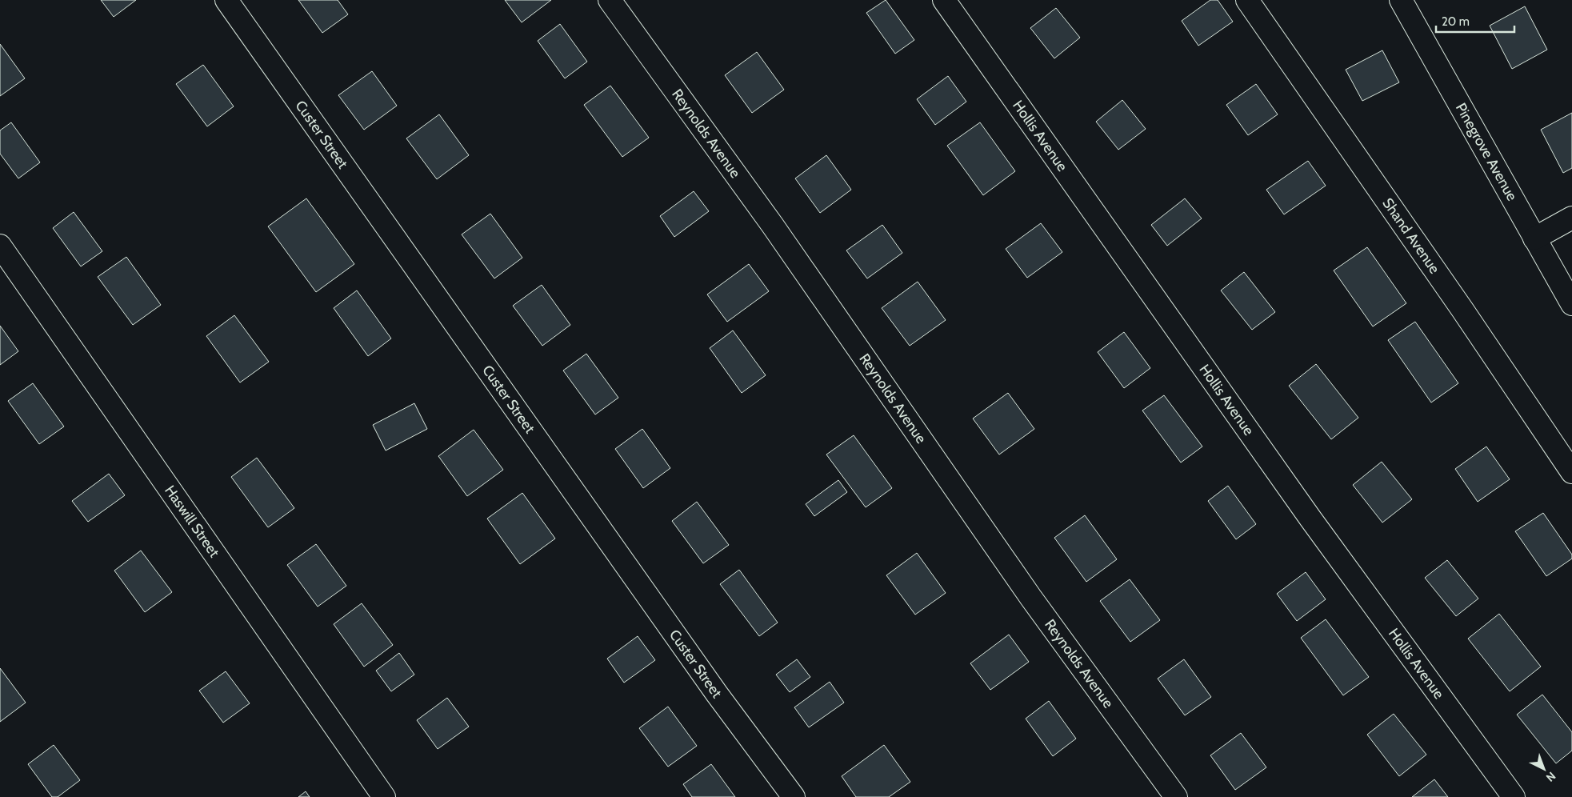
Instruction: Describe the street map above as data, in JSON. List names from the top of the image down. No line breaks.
{"streets":{"street":["Reynolds Avenue","Custer Street","Hollis Avenue","Pinegrove Avenue","Shand Avenue","Haswill Street"]},"scale_bar":"20 m","north":"bottom right"}
